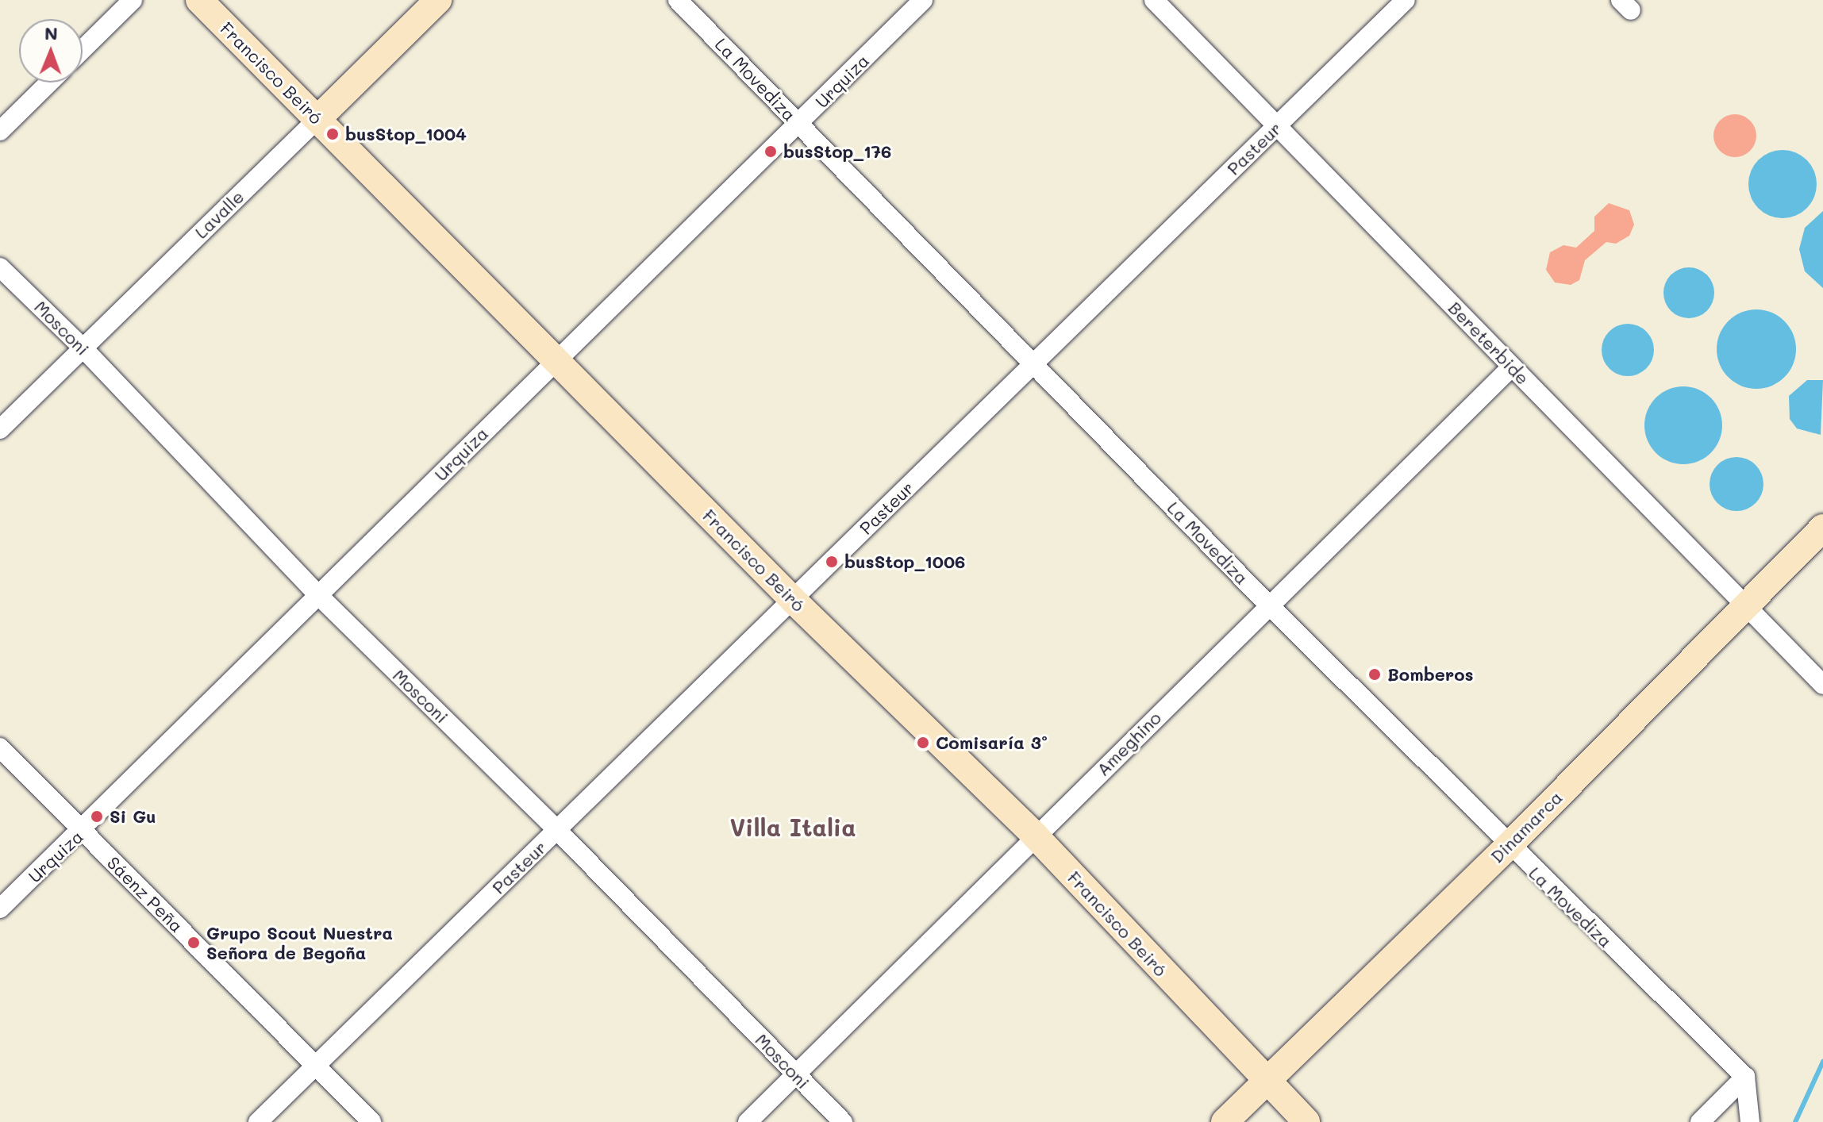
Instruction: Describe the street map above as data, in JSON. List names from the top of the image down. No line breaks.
{"streets":{"street":["Francisco Beiró","La Movediza","Urquiza","Pasteur","Lavalle","Mosconi","Bereterbide","Ameghino","Dinamarca","Sáenz Peña"]},"crossings":[["Francisco Beiró","Urquiza"],["Francisco Beiró","Pasteur"],["Francisco Beiró","Lavalle"],["Francisco Beiró","Ameghino"],["Francisco Beiró","Dinamarca"],["La Movediza","Urquiza"],["La Movediza","Pasteur"],["La Movediza","Ameghino"],["La Movediza","Dinamarca"],["Urquiza","Mosconi"],["Urquiza","Sáenz Peña"],["Pasteur","Mosconi"],["Pasteur","Bereterbide"],["Pasteur","Sáenz Peña"],["Lavalle","Mosconi"],["Mosconi","Ameghino"],["Bereterbide","Ameghino"],["Bereterbide","Dinamarca"]],"districts":["Villa Italia"],"places":["busStop_1004","busStop_176","busStop_1006","Bomberos","Comisaría 3º","Si Gu","Grupo Scout Nuestra Señora de Begoña"],"north":"top"}
